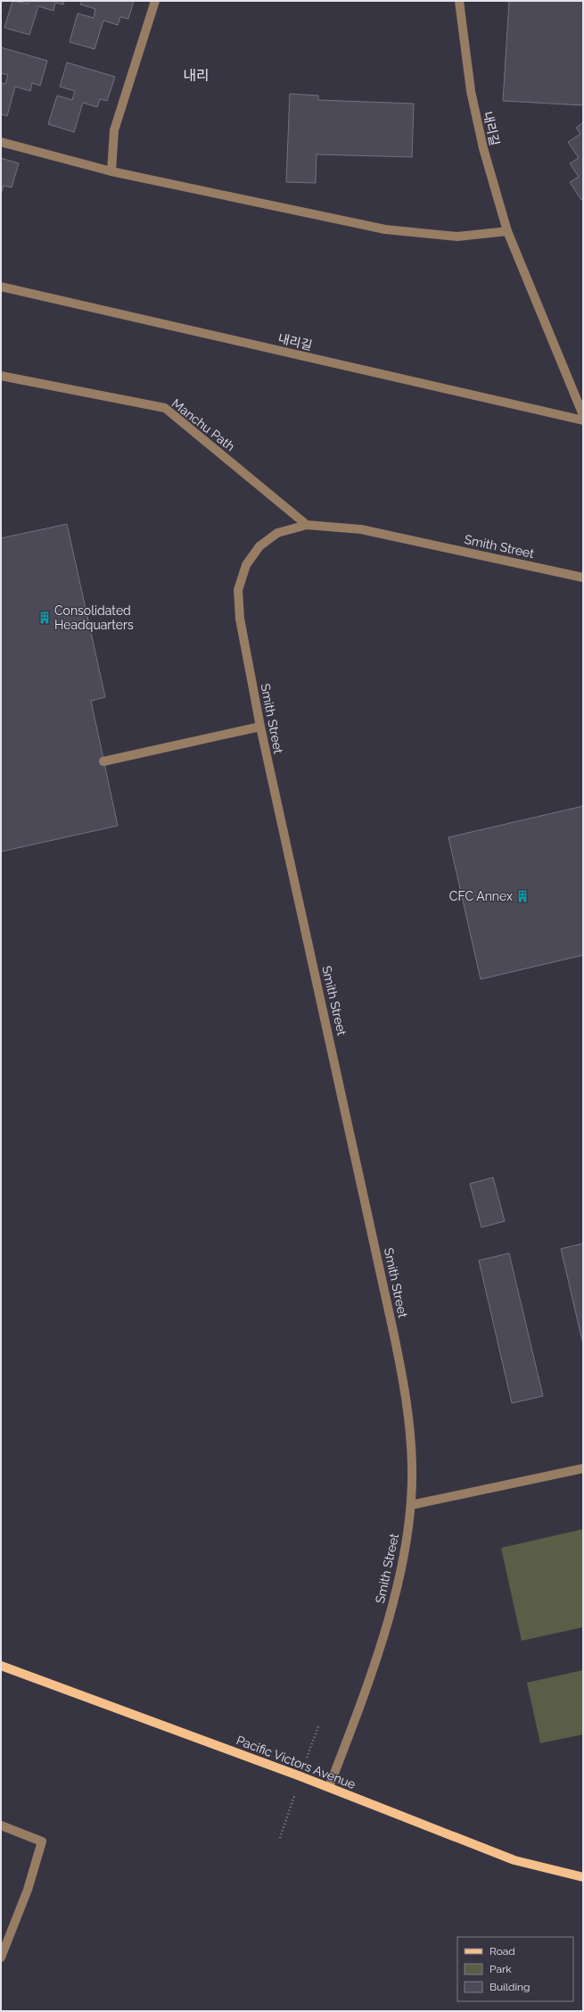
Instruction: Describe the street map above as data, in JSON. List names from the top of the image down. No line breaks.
{"streets":{"main road":["Pacific Victors Avenue"],"street":["내리길","Manchu Path","Smith Street"]},"crossings":[["Manchu Path","Smith Street"],["Smith Street","Pacific Victors Avenue"]],"districts":["내리"],"places":{"building":["Consolidated Headquarters","CFC Annex"]},"legend":["Road","Park","Building"]}
